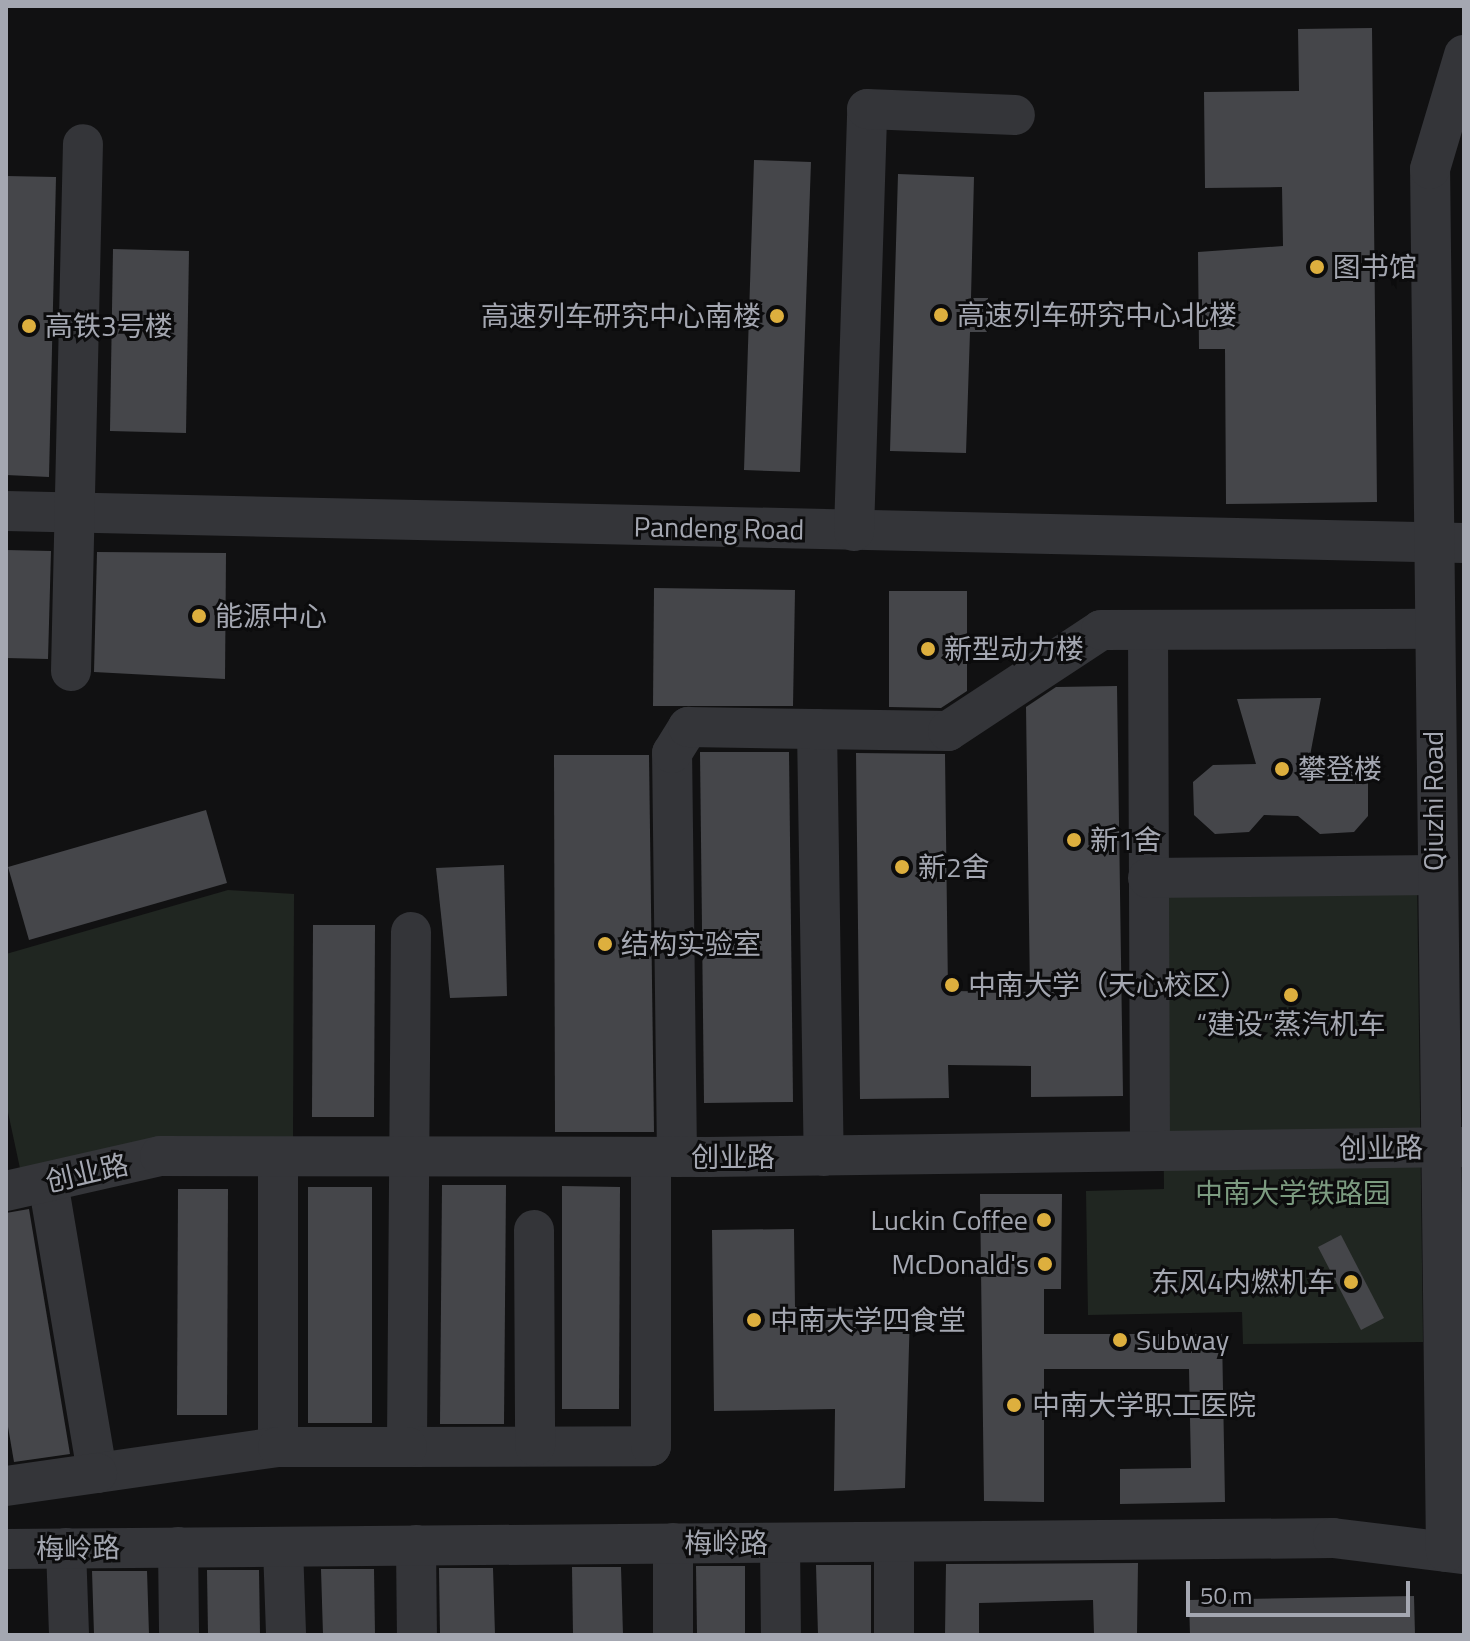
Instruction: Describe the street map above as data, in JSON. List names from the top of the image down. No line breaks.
{"streets":{"street":["Pandeng Road","Qiuzhi Road","创业路","梅岭路"]},"crossings":[["Pandeng Road","Qiuzhi Road"],["Qiuzhi Road","创业路"],["Qiuzhi Road","梅岭路"]],"parks":["中南大学铁路园"],"places":["图书馆","高速列车研究中心北楼","高速列车研究中心南楼","高铁3号楼","能源中心","新型动力楼","攀登楼","新1舍","新2舍","结构实验室","中南大学（天心校区）","“建设”蒸汽机车","Luckin Coffee","McDonald's","东风4内燃机车","中南大学四食堂","Subway","中南大学职工医院"],"scale_bar":"50 m"}
